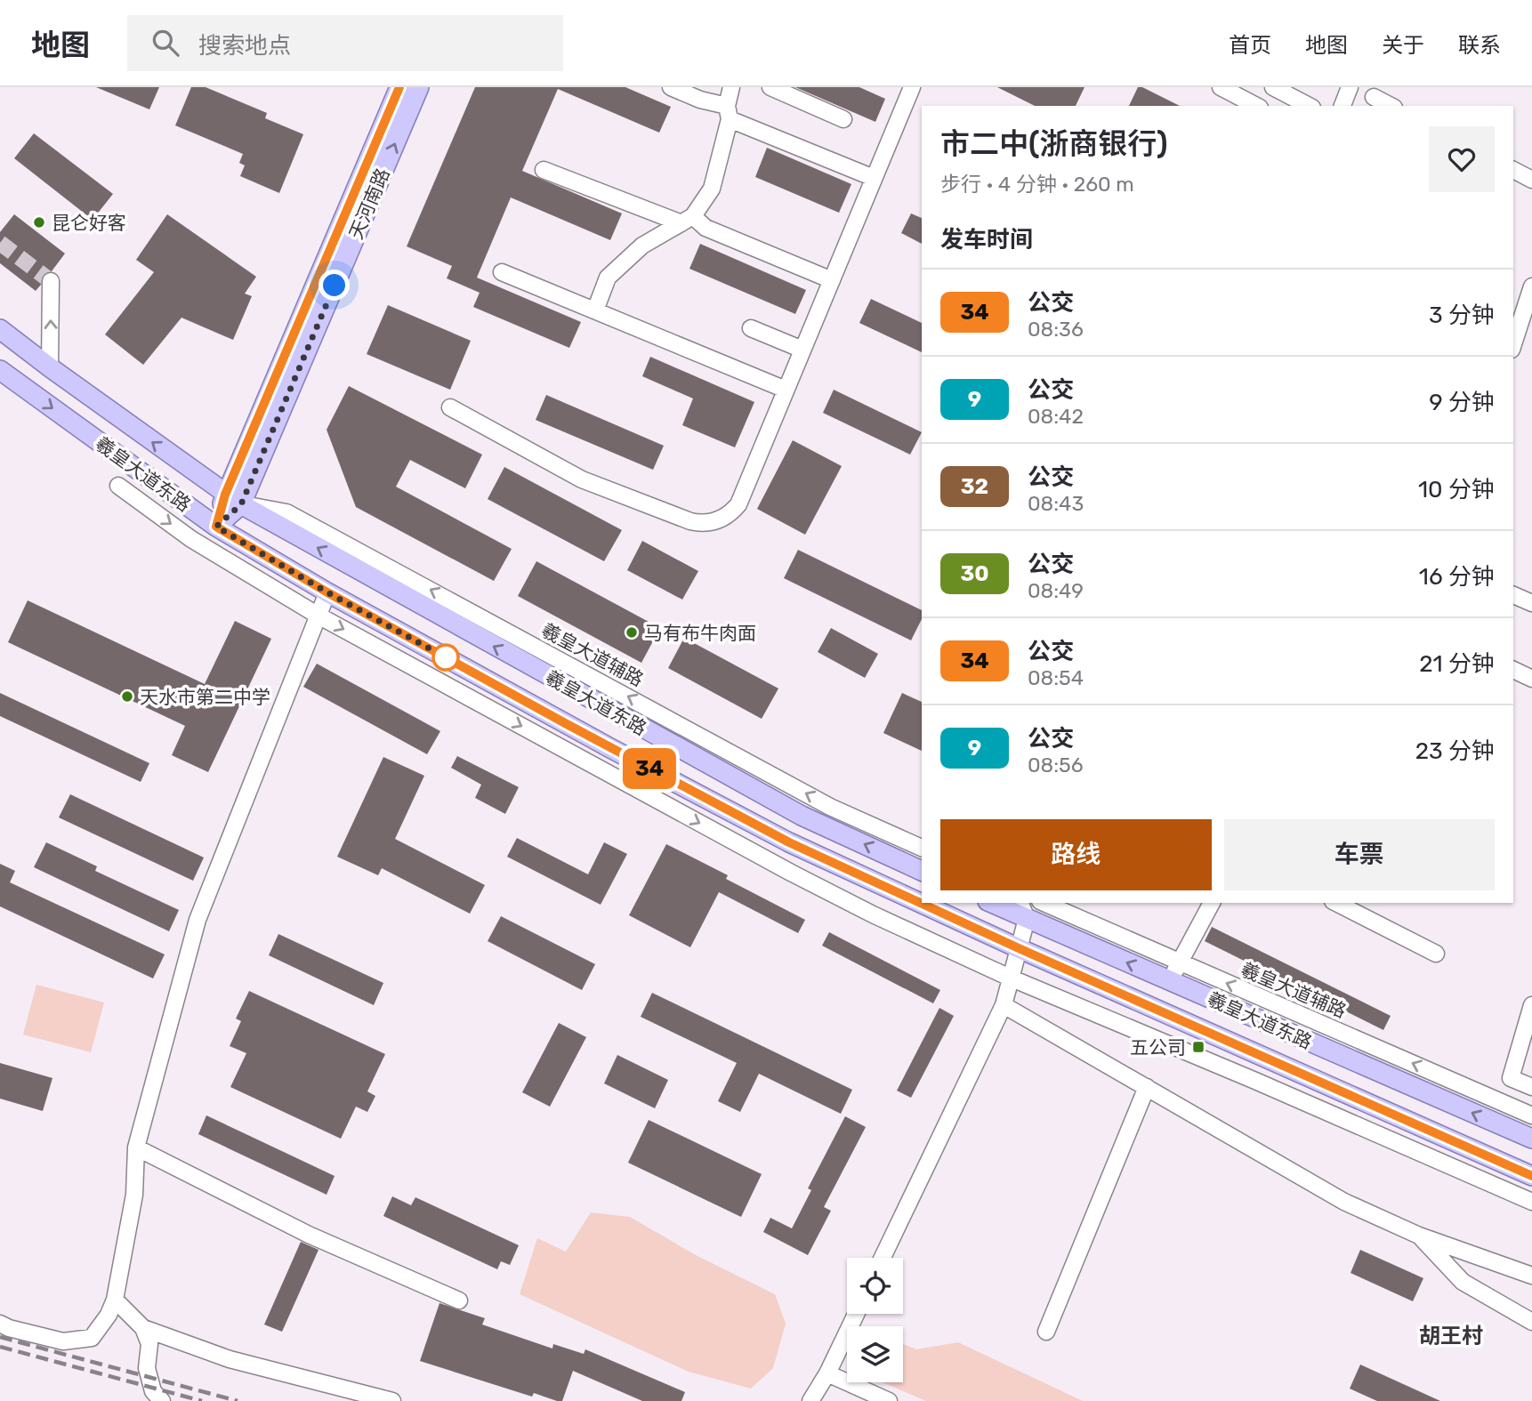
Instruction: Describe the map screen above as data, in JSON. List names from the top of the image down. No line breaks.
{"streets":{"main road":["天河南路","羲皇大道东路"],"street":["羲皇大道辅路"]},"crossings":[["天河南路","羲皇大道东路"],["天河南路","羲皇大道辅路"],["羲皇大道东路","羲皇大道辅路"]],"districts":["胡王村"],"places":{"other":["昆仑好客","马有布牛肉面","天水市第二中学"],"transit":["五公司"]},"lines":["bus line 34"],"page":{"header":"地图","search":"搜索地点","nav":["首页","地图","关于","联系"],"on_map":"34","heading":[["市二中(浙商银行)","步行 · 4 分钟 · 260 m"],"发车时间"],"list":[{"mark":"34","name":"公交","note":"08:36","value":"3 分钟"},{"mark":"9","name":"公交","note":"08:42","value":"9 分钟"},{"mark":"32","name":"公交","note":"08:43","value":"10 分钟"},{"mark":"30","name":"公交","note":"08:49","value":"16 分钟"},{"mark":"34","name":"公交","note":"08:54","value":"21 分钟"},{"mark":"9","name":"公交","note":"08:56","value":"23 分钟"}],"buttons":["路线","车票"]}}
